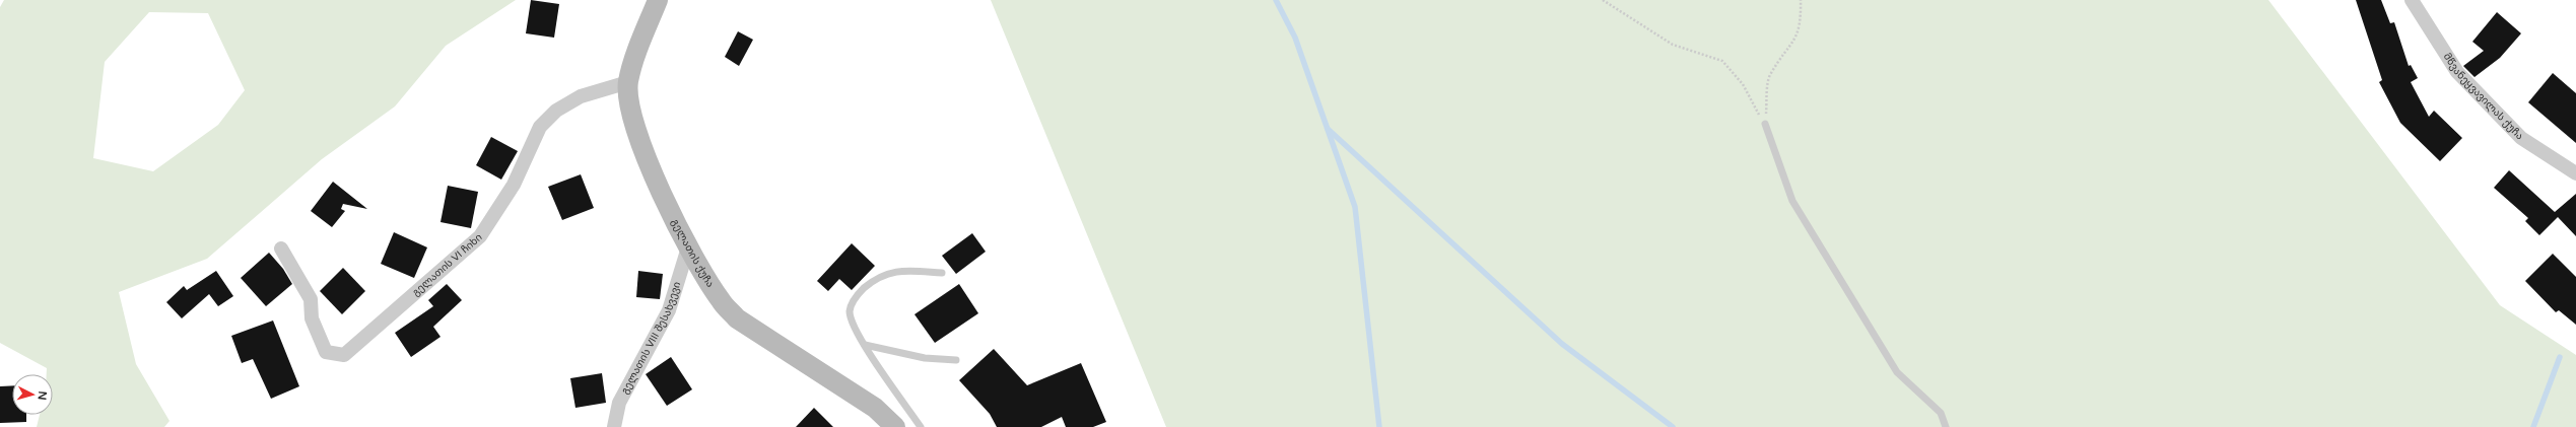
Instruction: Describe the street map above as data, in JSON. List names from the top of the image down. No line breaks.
{"streets":{"main road":["გელათის ქუჩა"],"street":["მწვანეყვავილას ქუჩა","გელათის VI ჩიხი","გელათის VIII შესახვევი"]},"crossings":[["გელათის ქუჩა","გელათის VI ჩიხი"],["გელათის ქუჩა","გელათის VIII შესახვევი"]],"north":"right"}
